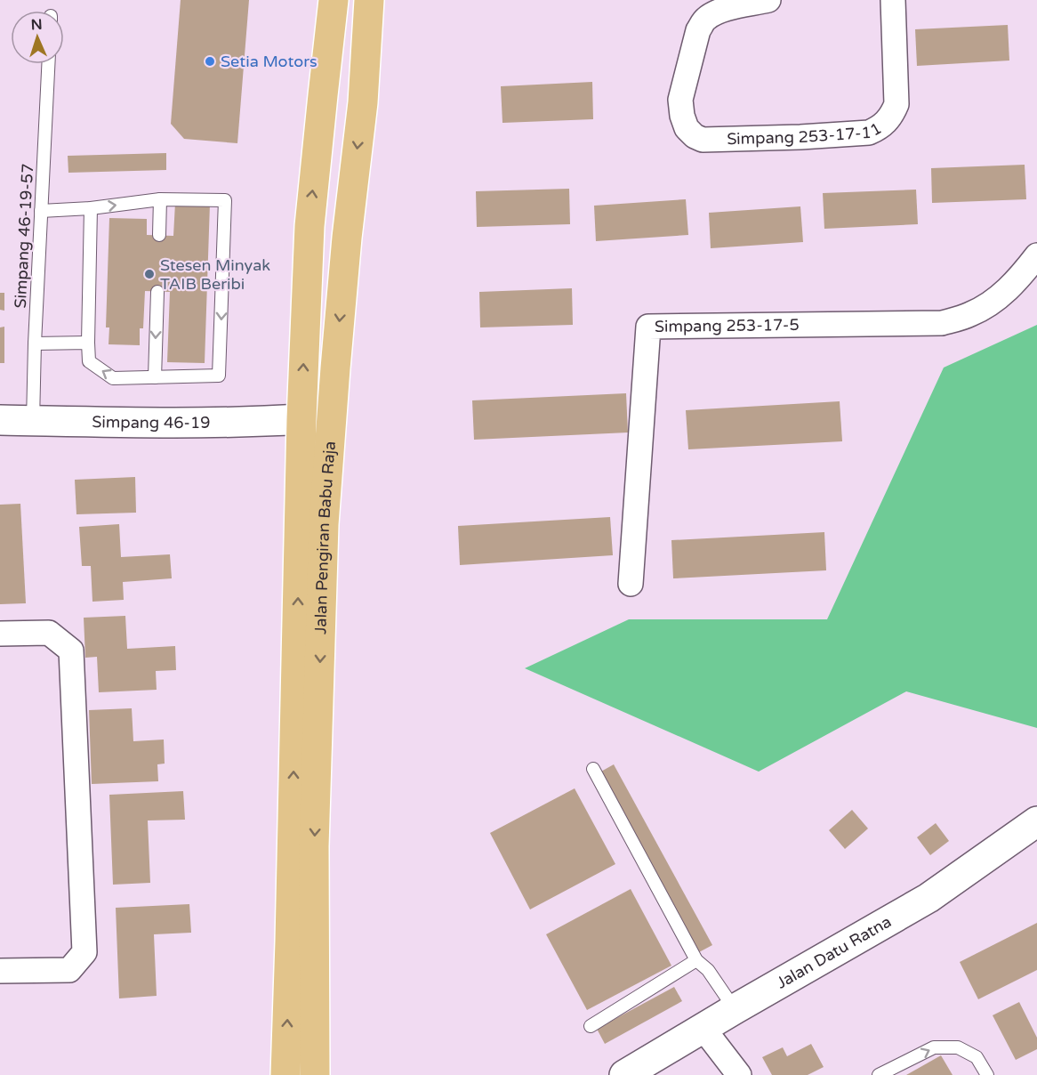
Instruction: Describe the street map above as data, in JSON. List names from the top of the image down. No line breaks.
{"streets":{"main road":["Simpang 46-19","Jalan Pengiran Babu Raja","Jalan Datu Ratna"],"street":["Simpang 253-17-11","Simpang 253-17-5"],"lane":["Simpang 46-19-57"]},"crossings":[["Simpang 46-19-57","Simpang 46-19"],["Simpang 46-19","Jalan Pengiran Babu Raja"]],"places":["Setia Motors","Stesen Minyak TAIB Beribi"],"north":"top"}
